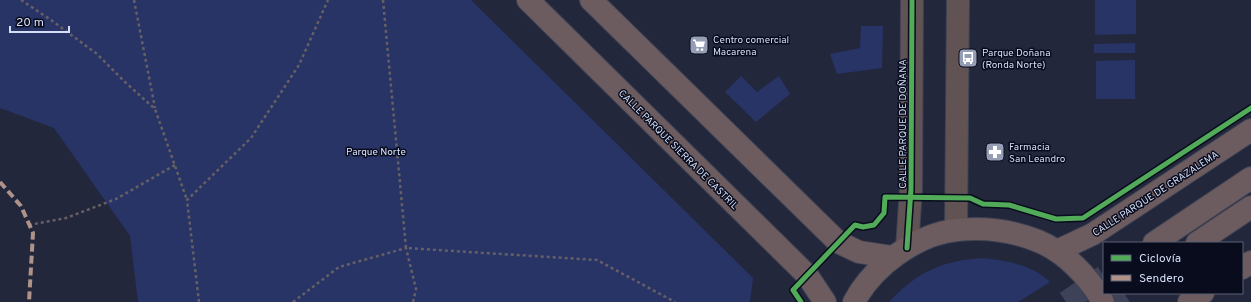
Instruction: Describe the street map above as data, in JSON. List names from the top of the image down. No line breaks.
{"streets":{"main road":["CALLE PARQUE SIERRA DE CASTRIL","CALLE PARQUE DE GRAZALEMA"],"street":["CALLE PARQUE DE DOÑANA"]},"parks":["Parque Norte"],"places":{"supermarket":["Centro comercial Macarena"],"bus stop":["Parque Doñana (Ronda Norte)"],"pharmacy":["Farmacia San Leandro"]},"legend":["Ciclovía","Sendero"],"scale_bar":"20 m"}
